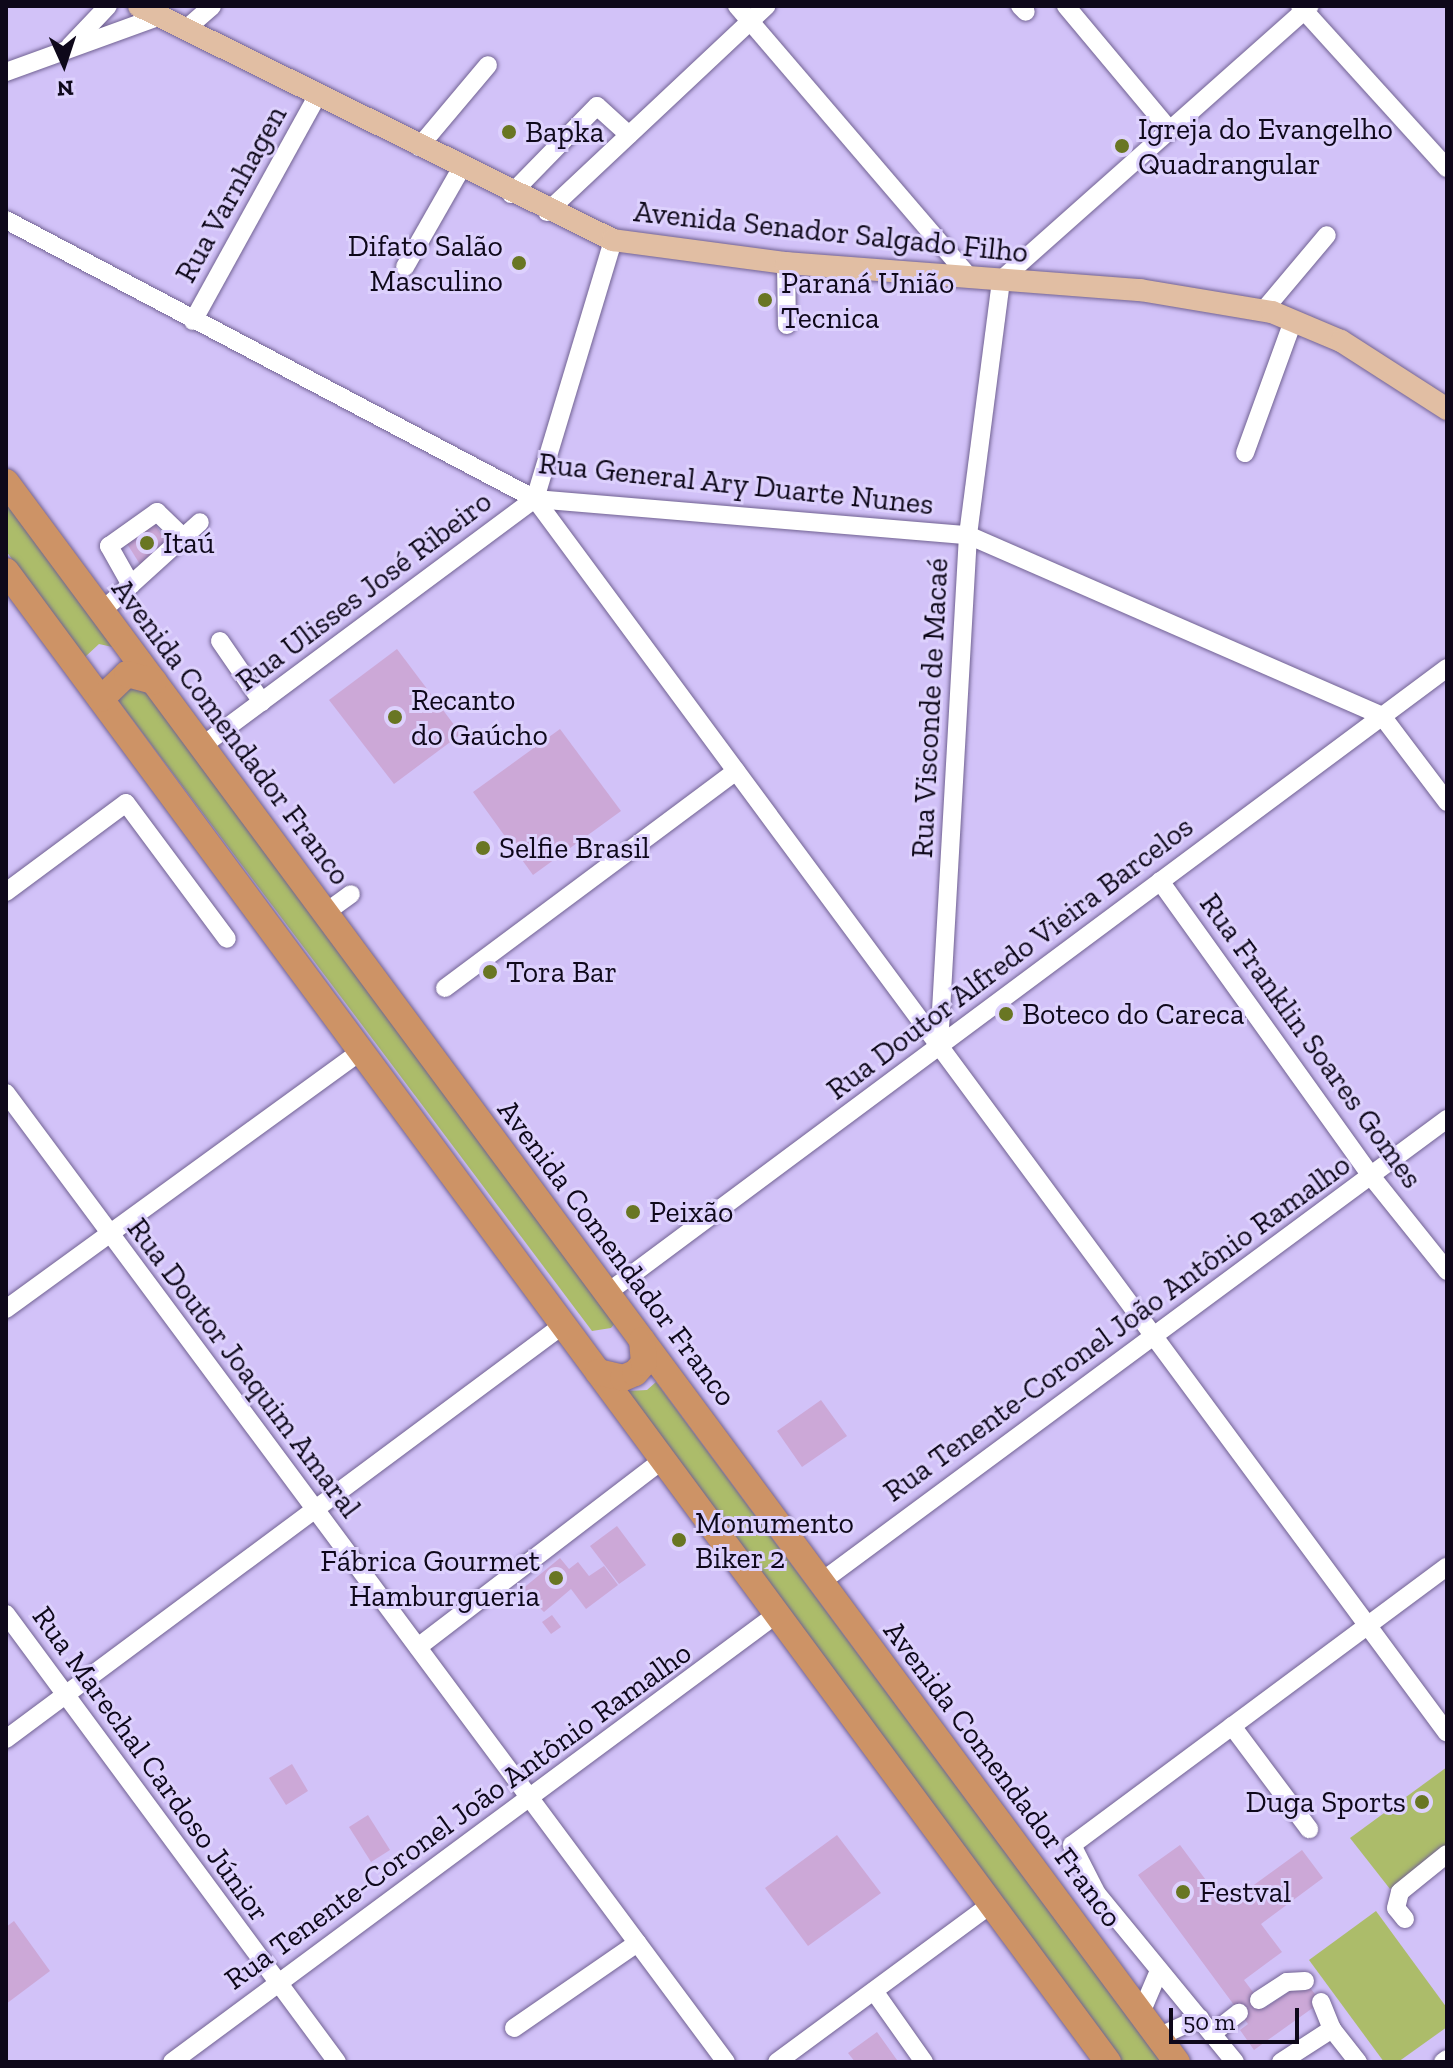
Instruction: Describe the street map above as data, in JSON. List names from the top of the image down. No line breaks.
{"streets":{"highway":["Avenida Comendador Franco"],"main road":["Avenida Senador Salgado Filho"],"street":["Rua Varnhagen","Rua General Ary Duarte Nunes","Rua Ulisses José Ribeiro","Rua Visconde de Macaé","Rua Doutor Alfredo Vieira Barcelos","Rua Franklin Soares Gomes","Rua Tenente-Coronel João Antônio Ramalho","Rua Doutor Joaquim Amaral","Rua Marechal Cardoso Júnior"]},"crossings":[["Rua Varnhagen","Avenida Senador Salgado Filho"],["Rua Varnhagen","Rua General Ary Duarte Nunes"],["Avenida Senador Salgado Filho","Rua Ulisses José Ribeiro"],["Avenida Senador Salgado Filho","Rua Visconde de Macaé"],["Rua General Ary Duarte Nunes","Rua Ulisses José Ribeiro"],["Rua General Ary Duarte Nunes","Rua Visconde de Macaé"],["Rua General Ary Duarte Nunes","Rua Doutor Alfredo Vieira Barcelos"],["Rua Ulisses José Ribeiro","Avenida Comendador Franco"],["Rua Visconde de Macaé","Rua Doutor Alfredo Vieira Barcelos"],["Avenida Comendador Franco","Rua Doutor Alfredo Vieira Barcelos"],["Avenida Comendador Franco","Rua Tenente-Coronel João Antônio Ramalho"],["Rua Doutor Alfredo Vieira Barcelos","Rua Franklin Soares Gomes"],["Rua Franklin Soares Gomes","Rua Tenente-Coronel João Antônio Ramalho"],["Rua Tenente-Coronel João Antônio Ramalho","Rua Doutor Joaquim Amaral"],["Rua Tenente-Coronel João Antônio Ramalho","Rua Marechal Cardoso Júnior"]],"places":["Bapka","Igreja do Evangelho Quadrangular","Difato Salão Masculino","Paraná União Tecnica","Itaú","Recanto do Gaúcho","Selfie Brasil","Tora Bar","Boteco do Careca","Peixão","Monumento Biker 2","Fábrica Gourmet Hamburgueria","Duga Sports","Festval"],"scale_bar":"50 m","north":"bottom"}
